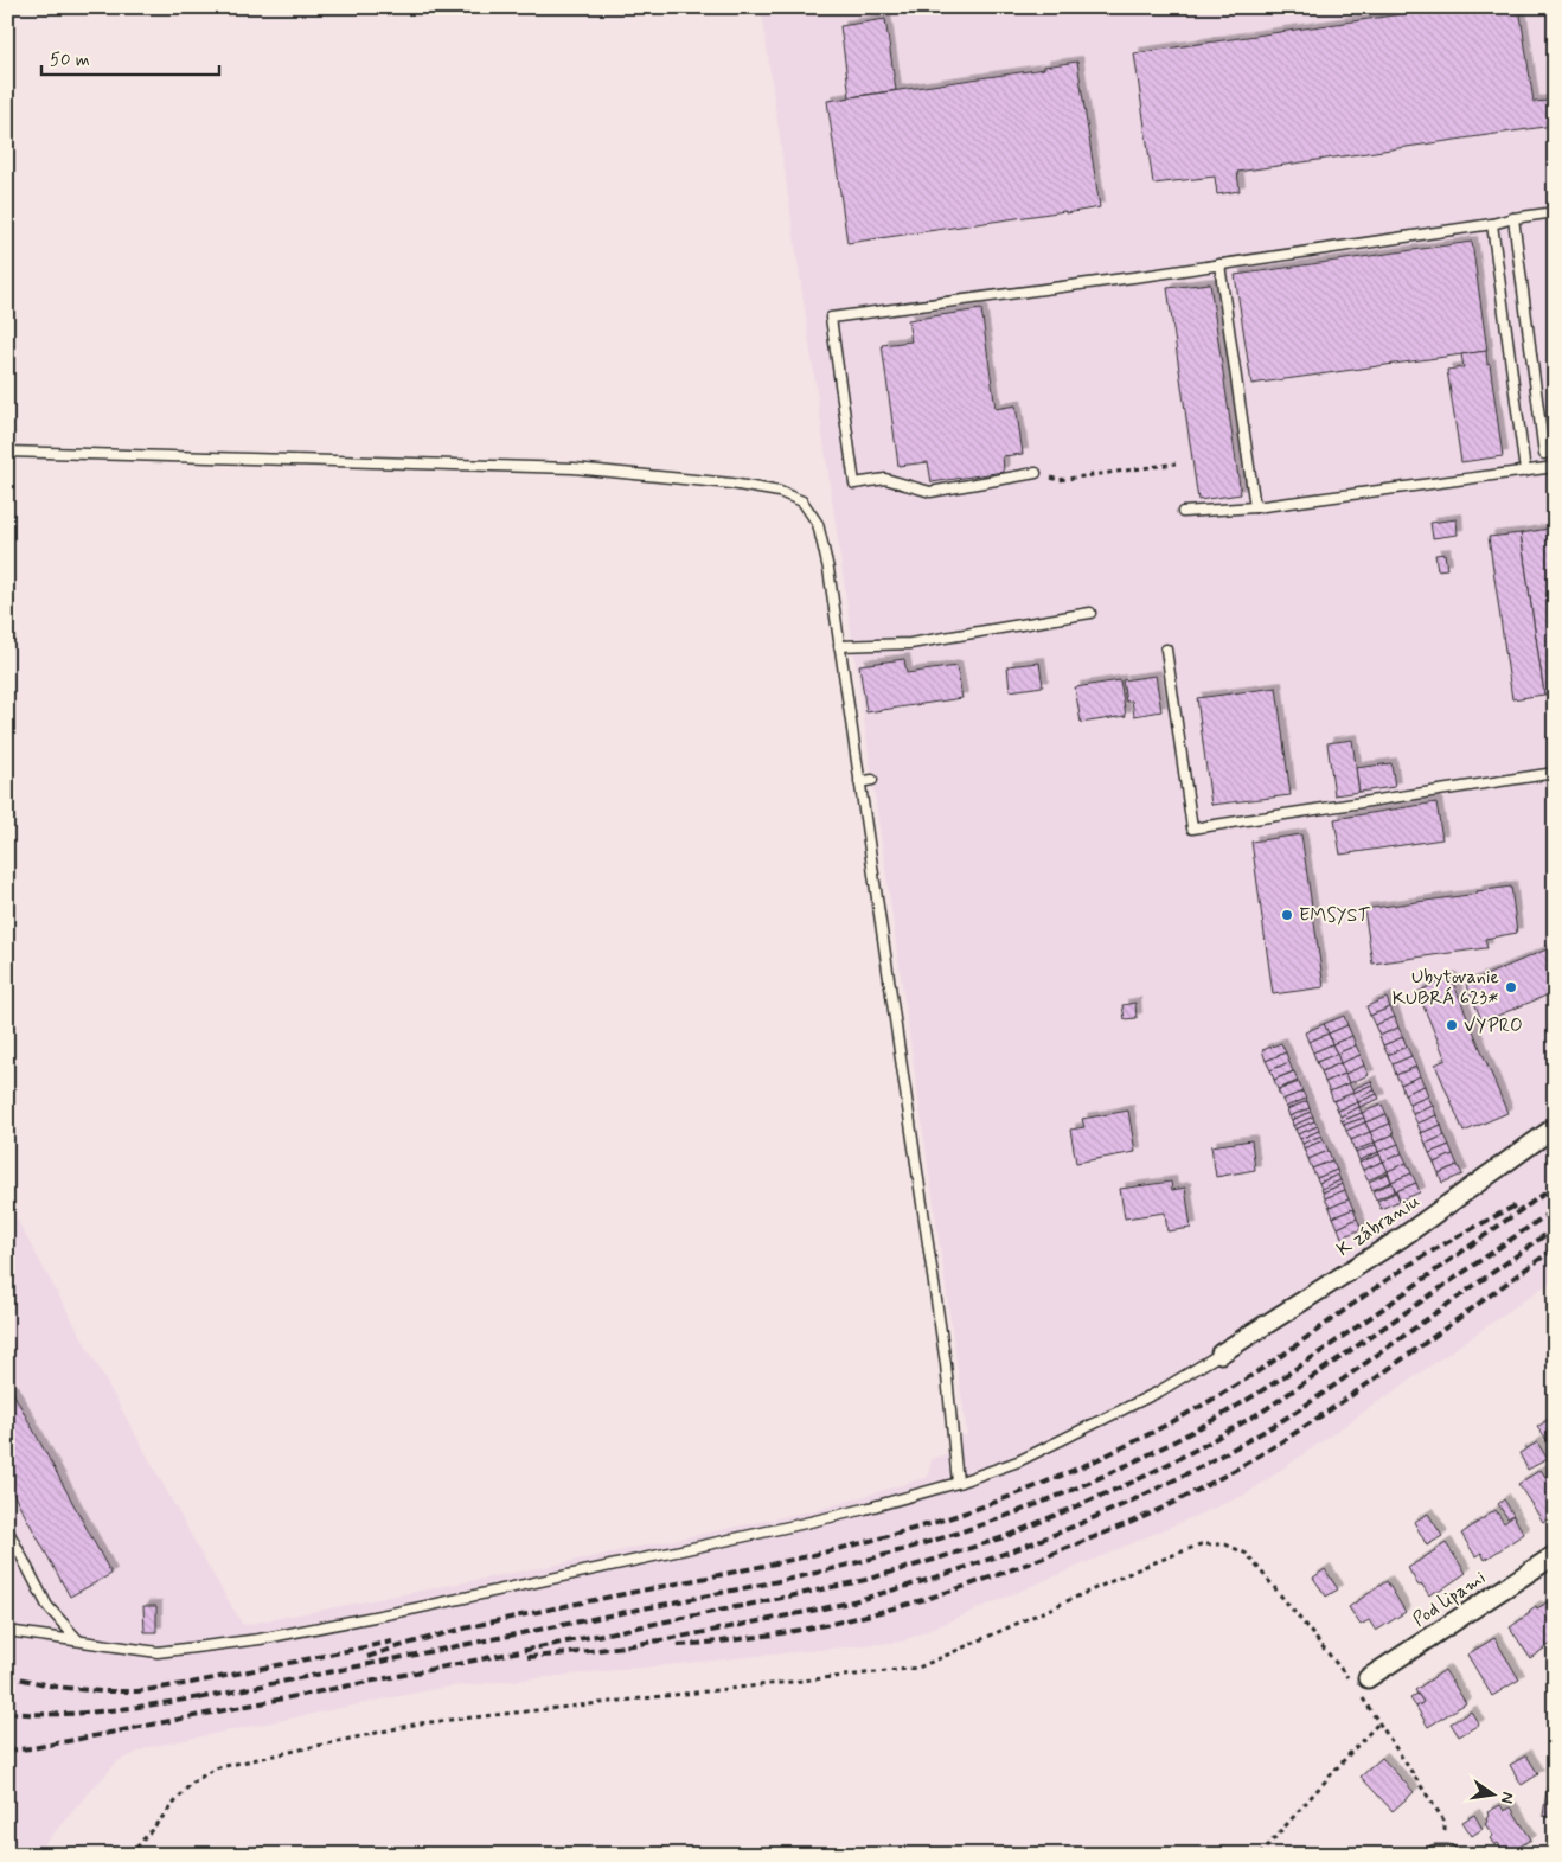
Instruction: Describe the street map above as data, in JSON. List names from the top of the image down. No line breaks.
{"streets":{"street":["K zábraniu","Pod lipami"]},"places":["EMSYST","Ubytovanie KUBRÁ 623*","VYPRO"],"scale_bar":"50 m","north":"right"}
